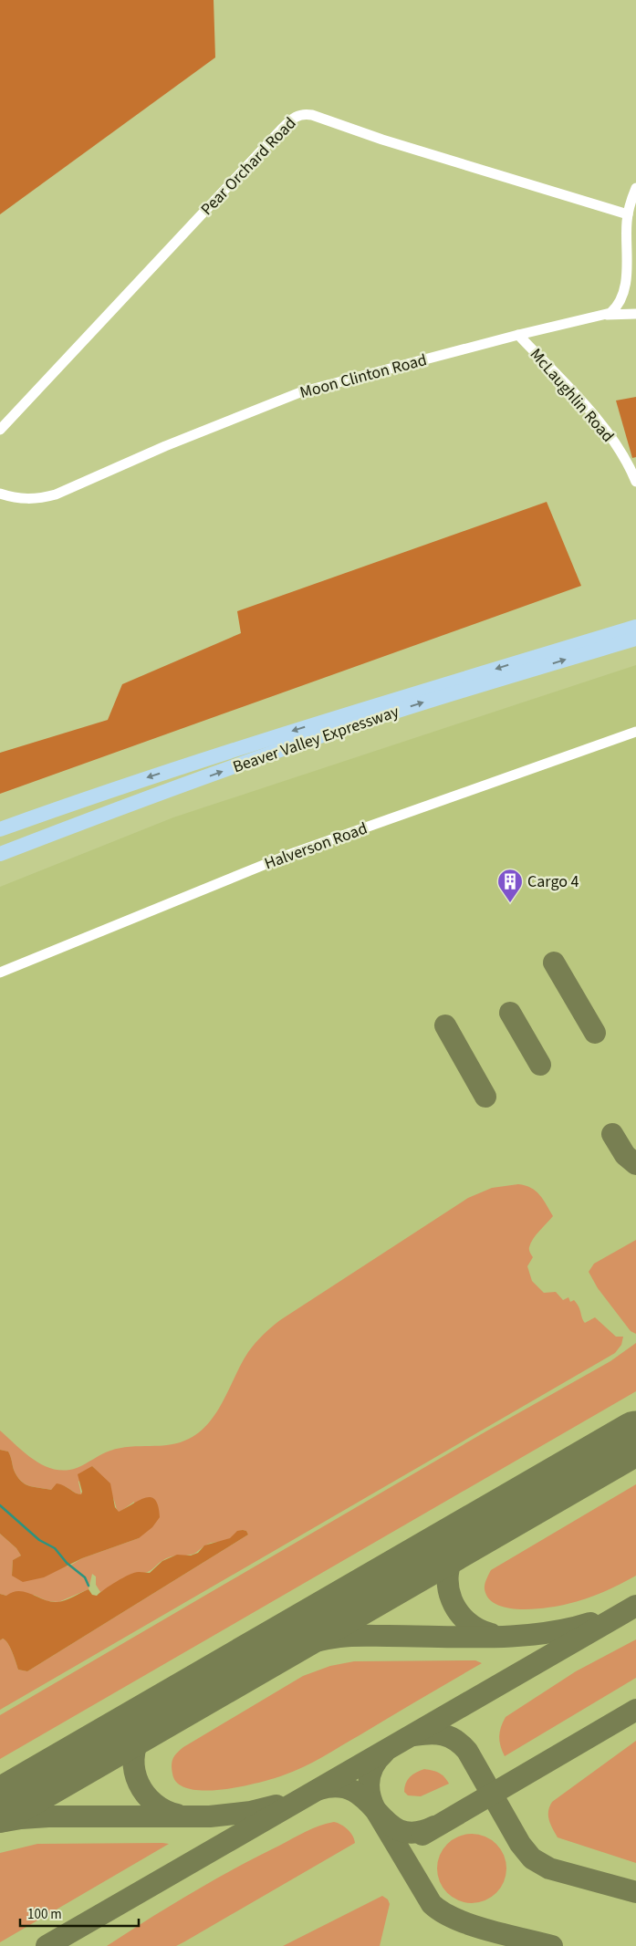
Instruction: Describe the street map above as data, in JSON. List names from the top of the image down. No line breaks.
{"streets":{"highway":["Beaver Valley Expressway"],"street":["Pear Orchard Road","Moon Clinton Road","McLaughlin Road","Halverson Road"]},"crossings":[["Moon Clinton Road","McLaughlin Road"]],"places":{"building":["Cargo 4"]},"scale_bar":"100 m"}
